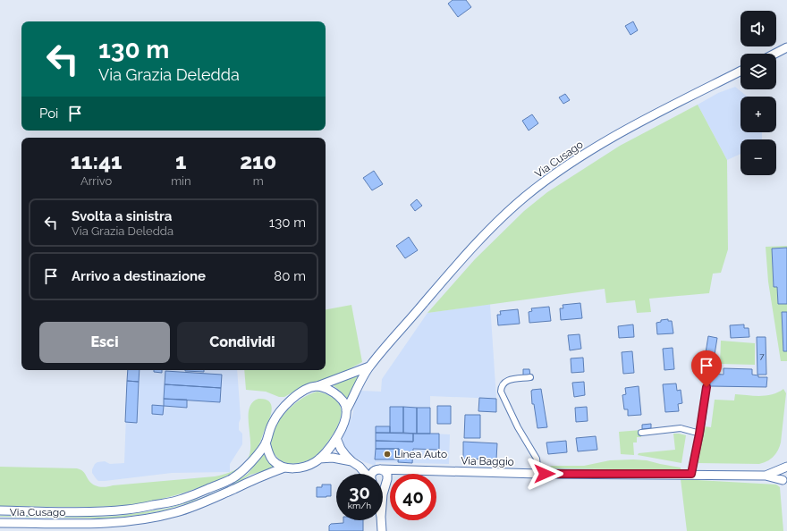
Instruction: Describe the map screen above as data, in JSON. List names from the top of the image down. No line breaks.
{"streets":{"main road":["Via Cusago","Via Baggio"]},"crossings":[["Via Cusago","Via Baggio"]],"places":["Linea Auto"],"house_numbers":["7"],"page":{"map_buttons":["+","−"],"turn":["130 m","Via Grazia Deledda"],"then":"Poi","eta":["11:41","Arrivo","1","min","210","m"],"list":[{"name":"Svolta a sinistra","note":"Via Grazia Deledda","value":"130 m"},{"name":"Arrivo a destinazione","value":"80 m"}],"buttons":["Esci","Condividi"],"speed":"30 km/h","limit":"40"}}
